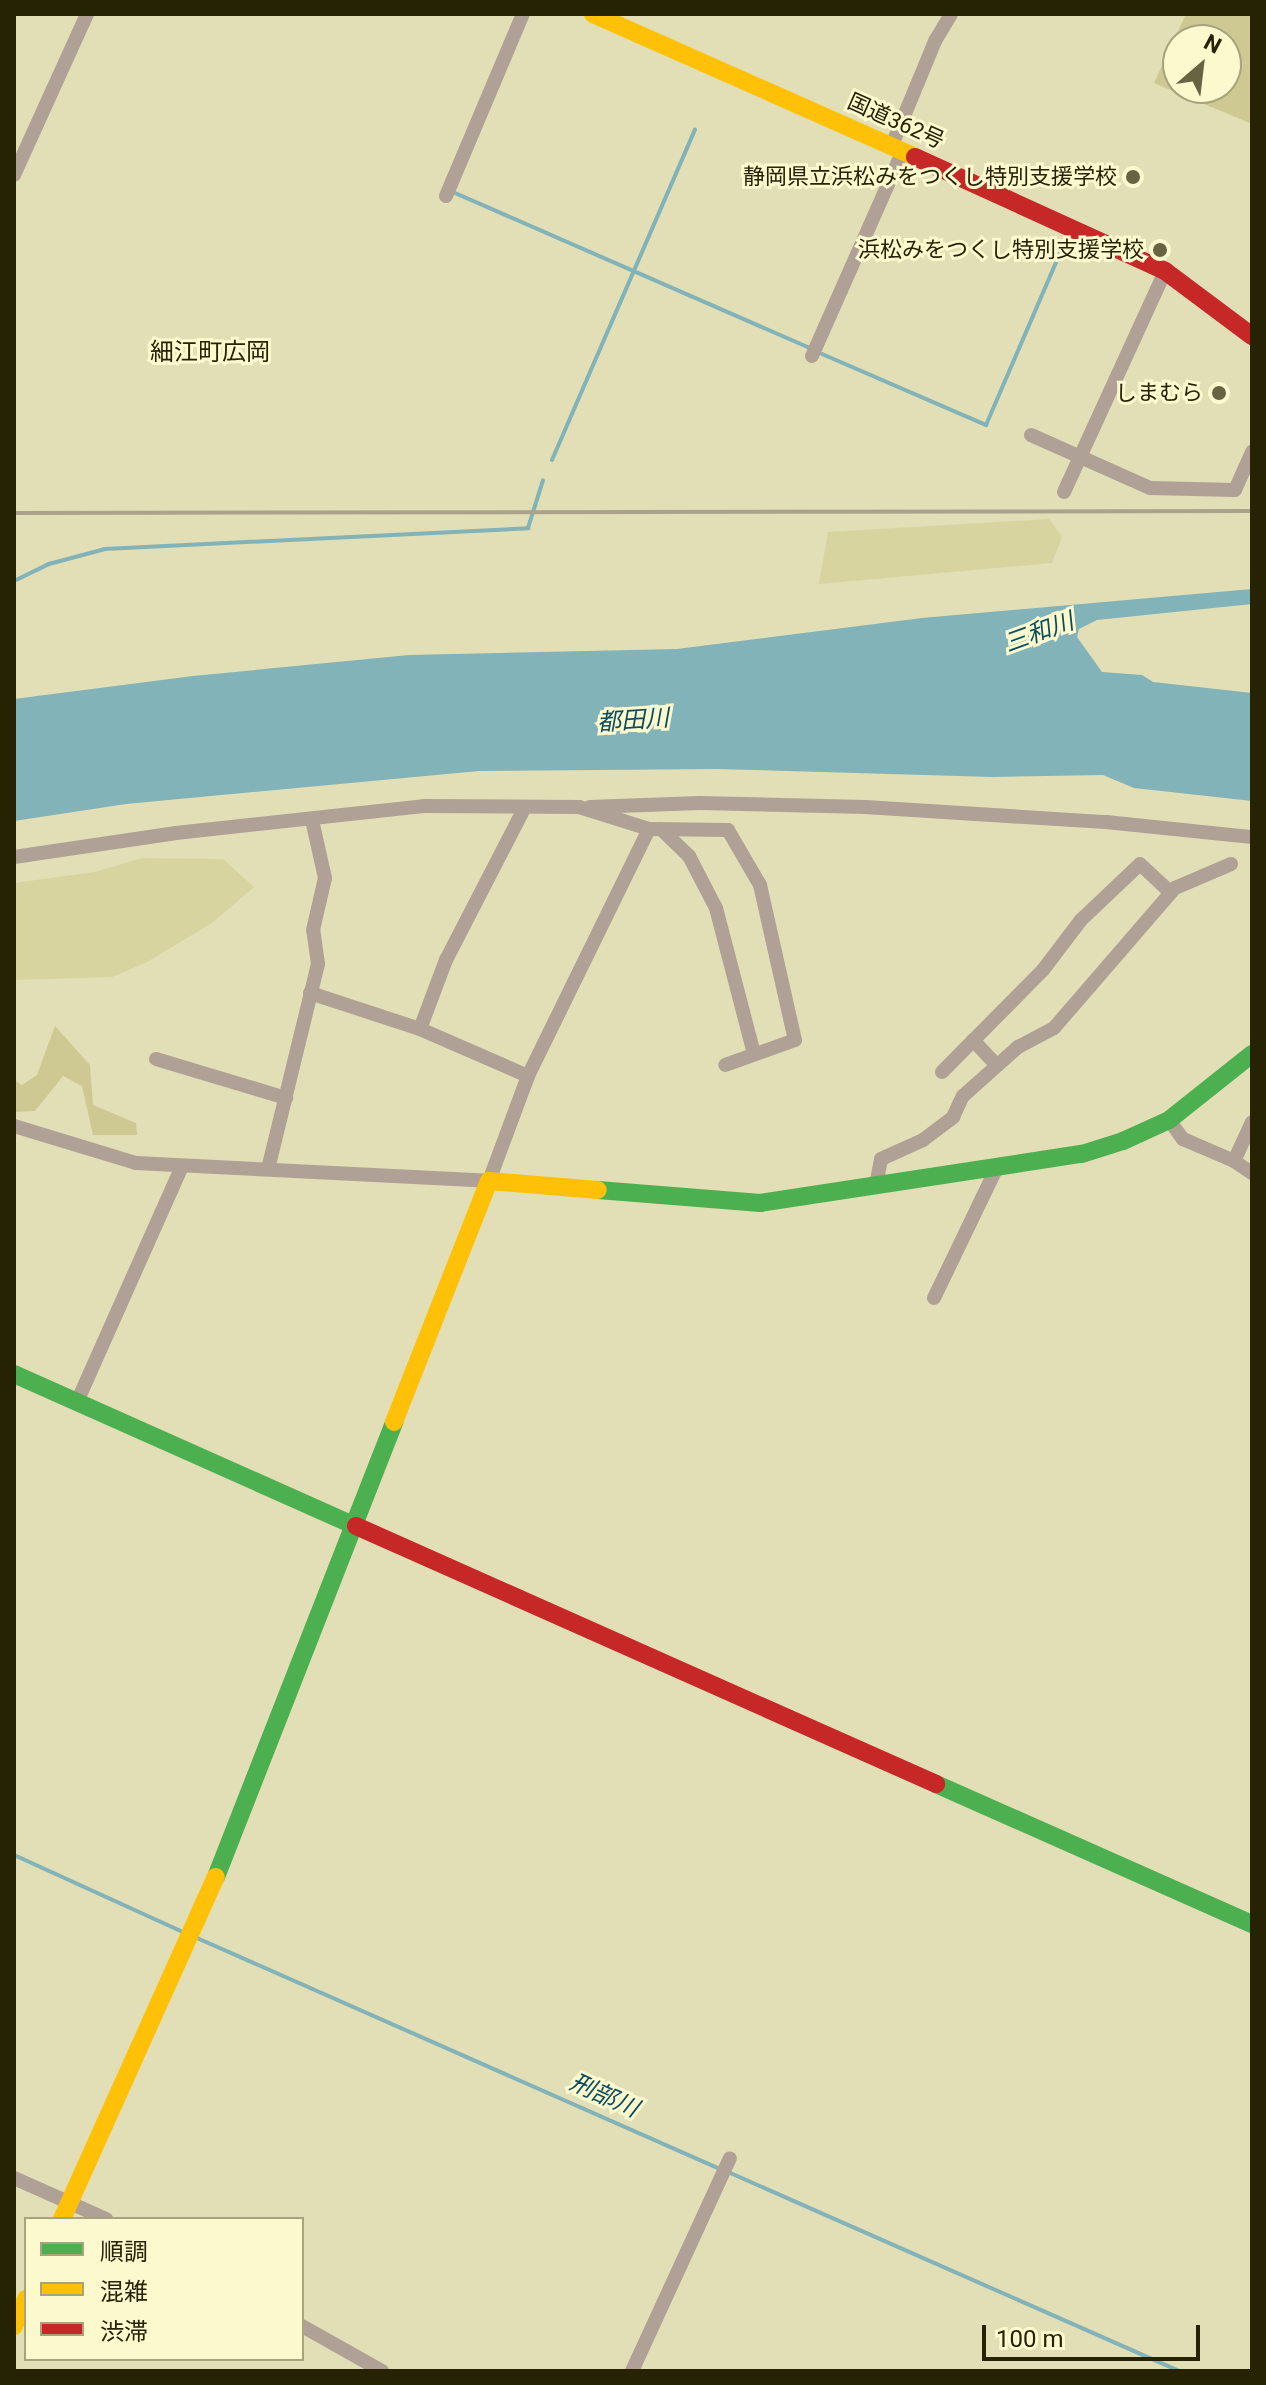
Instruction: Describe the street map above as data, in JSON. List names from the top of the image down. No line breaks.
{"streets":{"main road":["国道362号"]},"districts":["細江町広岡"],"water":["三和川","都田川","刑部川"],"places":["静岡県立浜松みをつくし特別支援学校","浜松みをつくし特別支援学校","しまむら"],"legend":["順調","混雑","渋滞"],"scale_bar":"100 m","north":"top right"}
